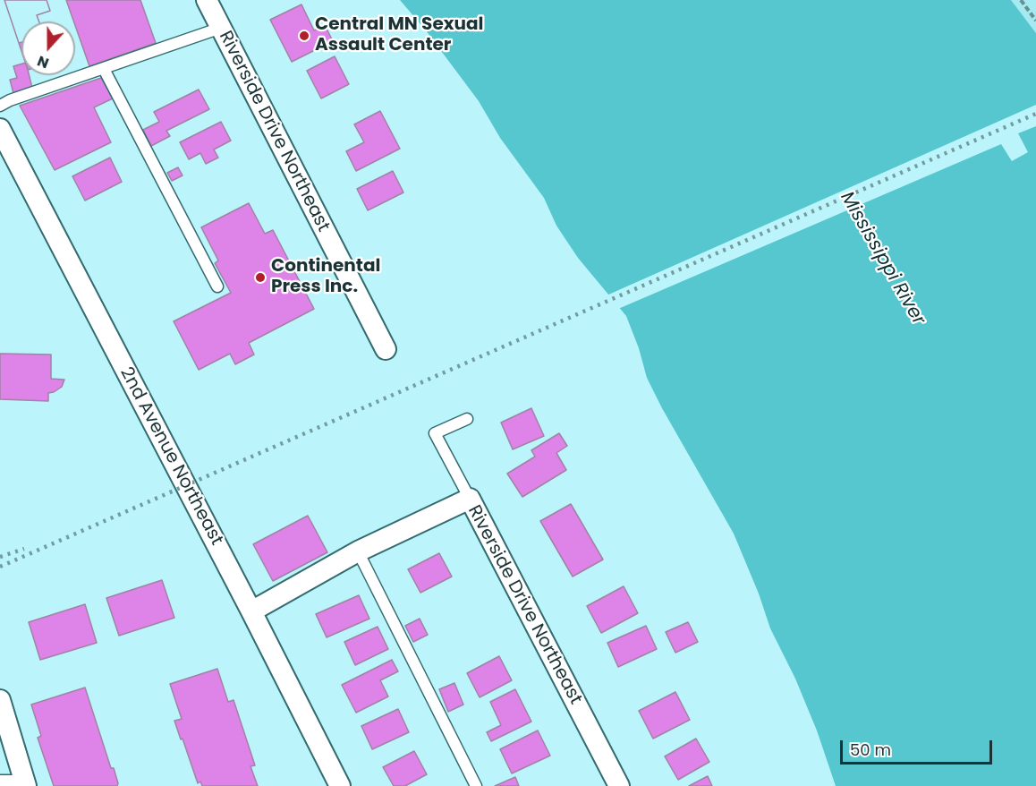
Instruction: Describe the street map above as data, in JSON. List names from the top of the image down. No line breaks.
{"streets":{"street":["Riverside Drive Northeast","2nd Avenue Northeast"]},"crossings":[["Riverside Drive Northeast","2nd Avenue Northeast"]],"water":["Mississippi River"],"places":["Central MN Sexual Assault Center","Continental Press Inc."],"scale_bar":"50 m","north":"bottom"}
